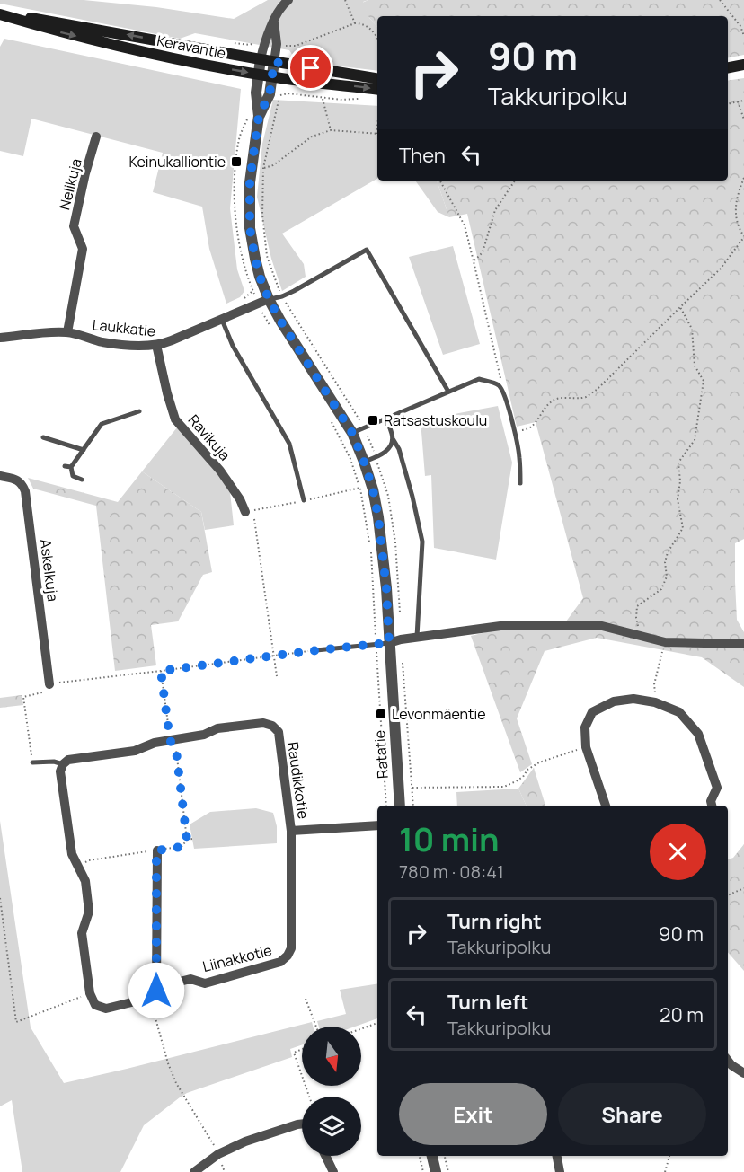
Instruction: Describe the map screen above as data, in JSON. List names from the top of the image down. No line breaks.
{"streets":{"main road":["Keravantie"],"street":["Nelikuja","Laukkatie","Ravikuja","Askelkuja","Ratatie","Raudikkotie","Liinakkotie"]},"crossings":[["Keravantie","Ratatie"],["Nelikuja","Laukkatie"],["Laukkatie","Ravikuja"],["Laukkatie","Ratatie"],["Raudikkotie","Liinakkotie"]],"places":{"transit":["Keinukalliontie","Ratsastuskoulu","Levonmäentie"]},"north":"bottom","page":{"turn":["90 m","Takkuripolku"],"then":"Then","heading":["10 min","780 m · 08:41"],"list":[{"name":"Turn right","note":"Takkuripolku","value":"90 m"},{"name":"Turn left","note":"Takkuripolku","value":"20 m"}],"buttons":["Exit","Share"]}}
